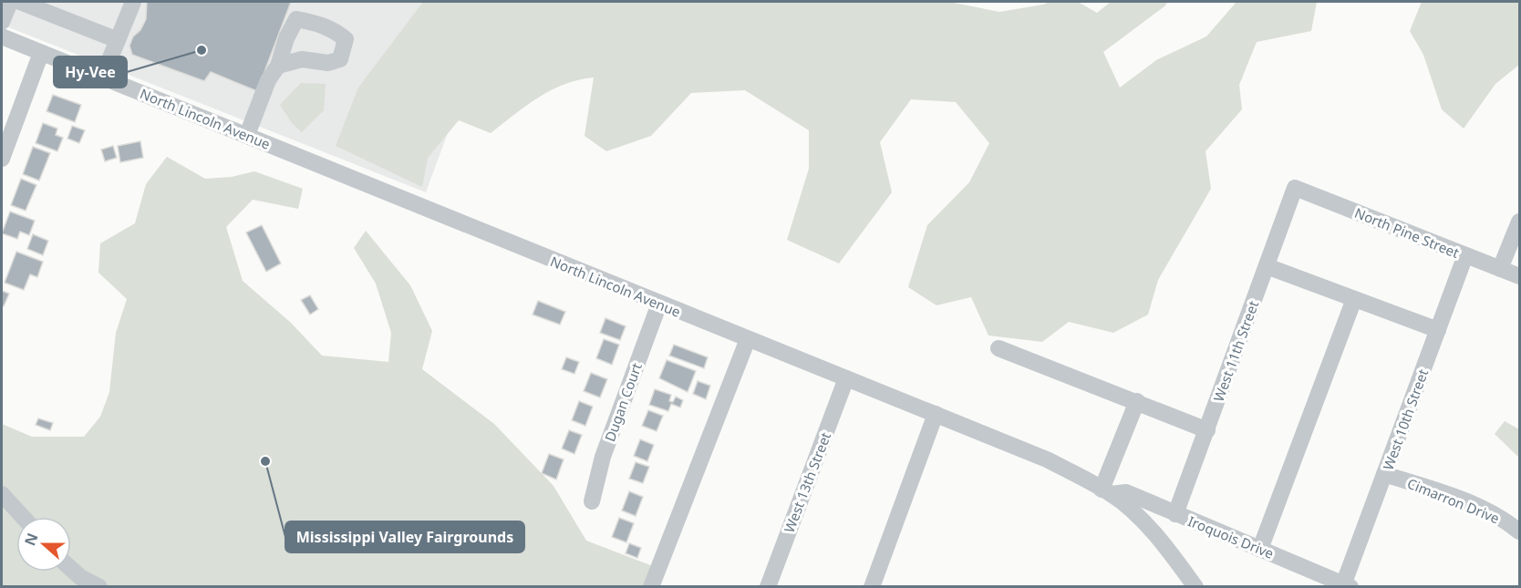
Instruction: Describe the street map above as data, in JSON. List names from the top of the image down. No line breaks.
{"streets":{"street":["North Lincoln Avenue","North Pine Street","West 11th Street","Dugan Court","West 10th Street","West 13th Street","Cimarron Drive","Iroquois Drive"]},"crossings":[["North Lincoln Avenue","Dugan Court"],["North Lincoln Avenue","West 13th Street"],["North Lincoln Avenue","Iroquois Drive"],["North Pine Street","West 11th Street"],["North Pine Street","West 10th Street"],["West 11th Street","Iroquois Drive"],["West 10th Street","Cimarron Drive"],["West 10th Street","Iroquois Drive"]],"places":["Hy-Vee","Mississippi Valley Fairgrounds"],"north":"left"}
